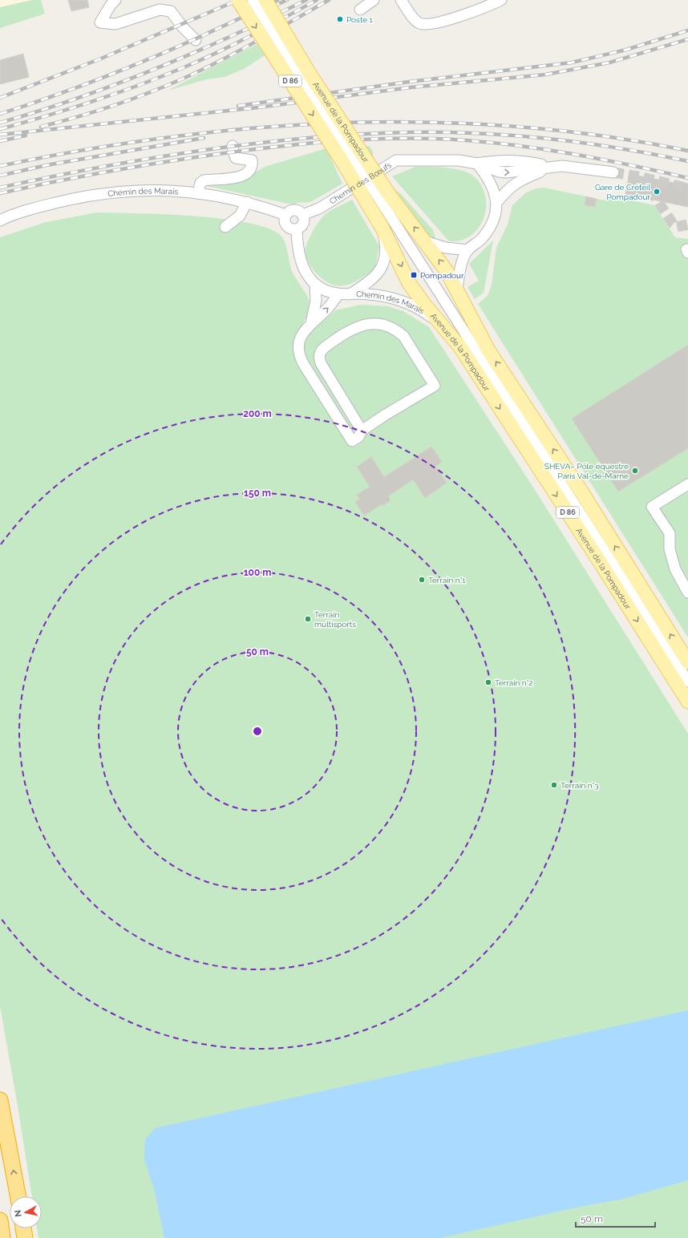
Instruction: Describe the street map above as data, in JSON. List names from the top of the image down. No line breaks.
{"streets":{"main road":["D 86","Avenue de la Pompadour"],"street":["Chemin des Bœufs","Chemin des Marais"]},"crossings":[["Avenue de la Pompadour","Chemin des Bœufs"],["Avenue de la Pompadour","Chemin des Marais"],["Chemin des Bœufs","Chemin des Marais"]],"places":{"other":["Poste 1","Gare de Créteil Pompadour","SHEVA– Pôle équestre Paris Val-de-Marne","Terrain n°1","Terrain multisports","Terrain n°2","Terrain n°3"],"transit":["Pompadour"]},"scale_bar":"50 m","north":"left","rings":["200 m","150 m","100 m","50 m"]}
